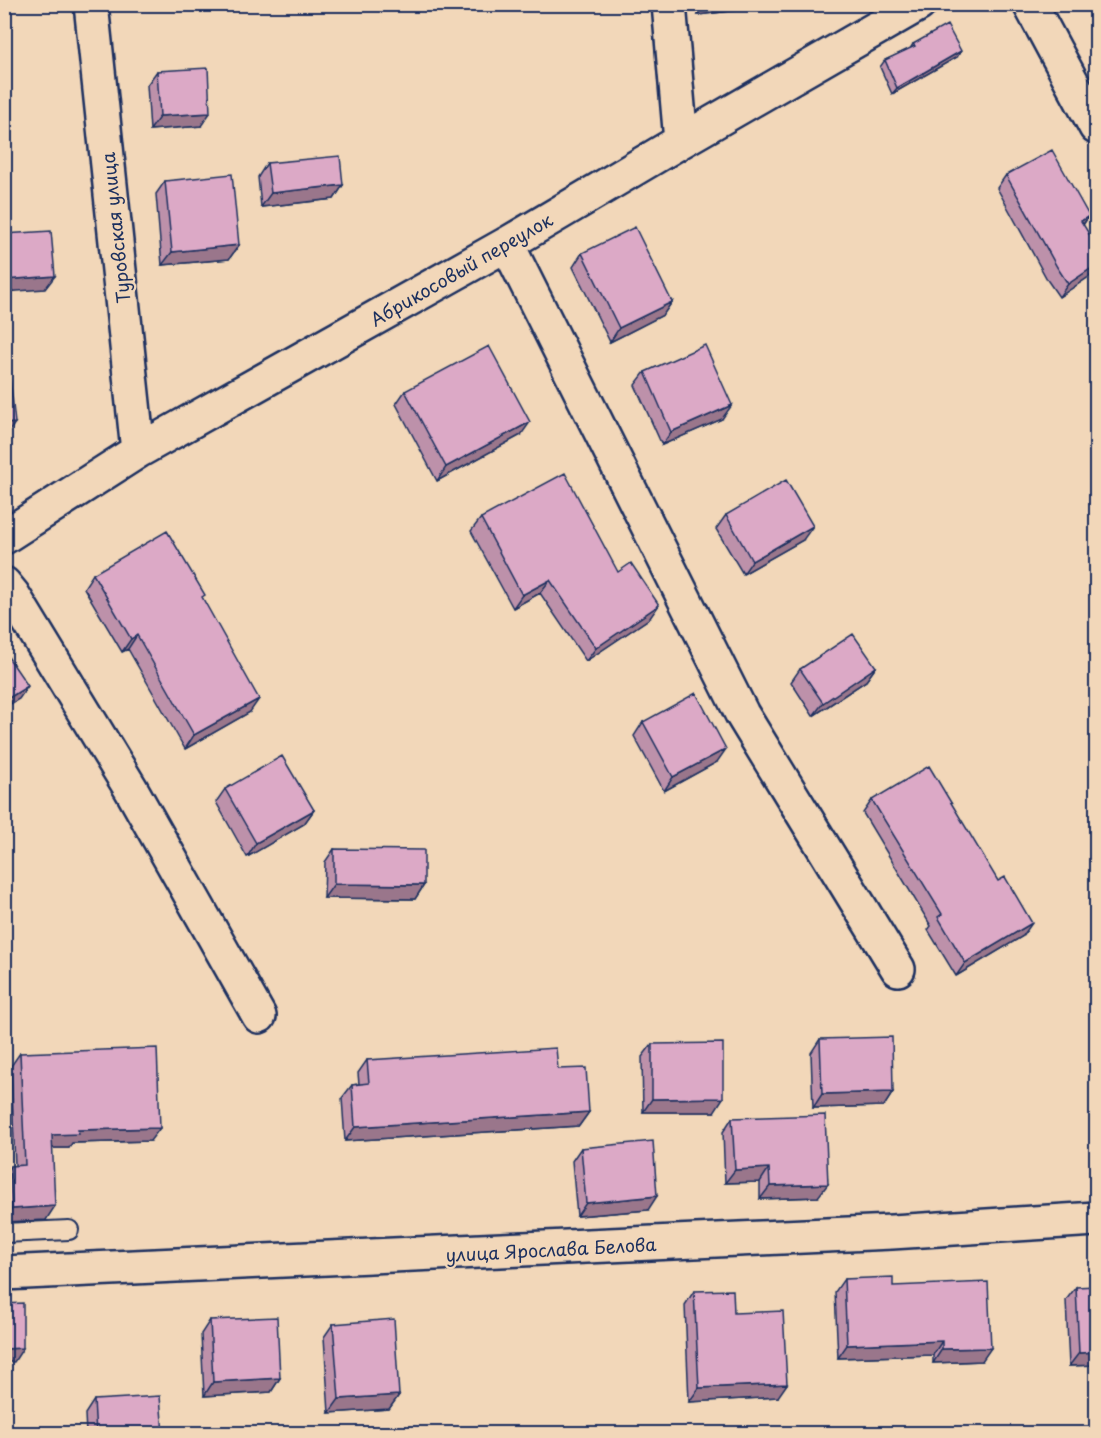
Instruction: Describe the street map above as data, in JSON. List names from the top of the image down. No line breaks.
{"streets":{"street":["Туровская улица","Абрикосовый переулок","улица Ярослава Белова"]},"crossings":[["Туровская улица","Абрикосовый переулок"]]}
